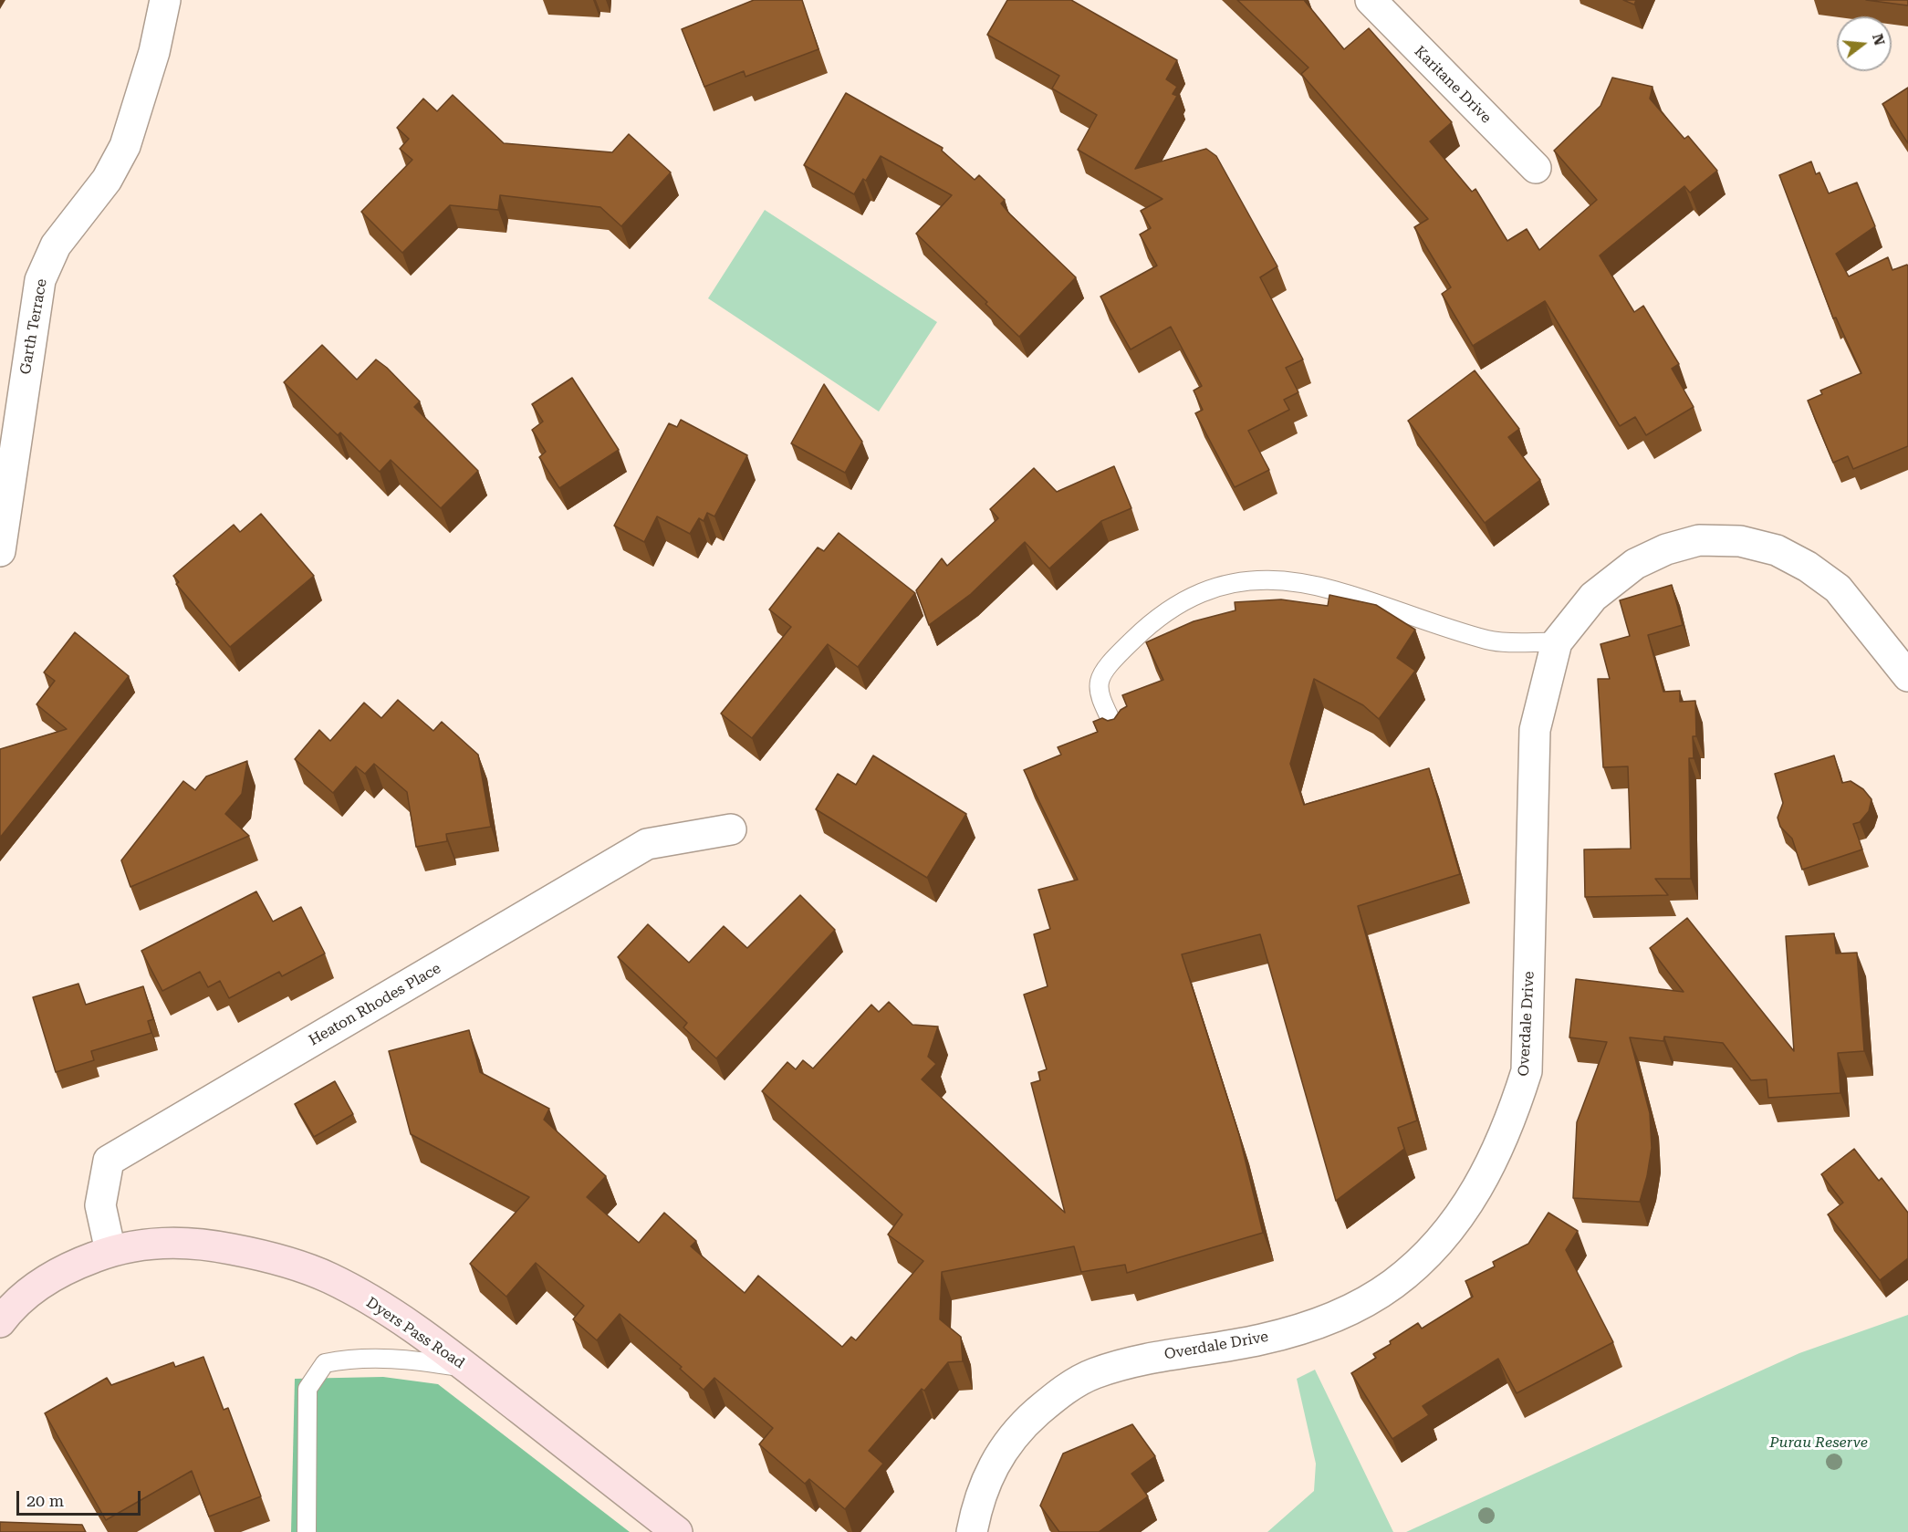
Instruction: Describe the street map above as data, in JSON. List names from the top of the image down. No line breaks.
{"streets":{"main road":["Dyers Pass Road"],"street":["Karitane Drive","Garth Terrace","Heaton Rhodes Place","Overdale Drive"]},"crossings":[["Heaton Rhodes Place","Dyers Pass Road"]],"parks":["Purau Reserve"],"scale_bar":"20 m","north":"right"}
